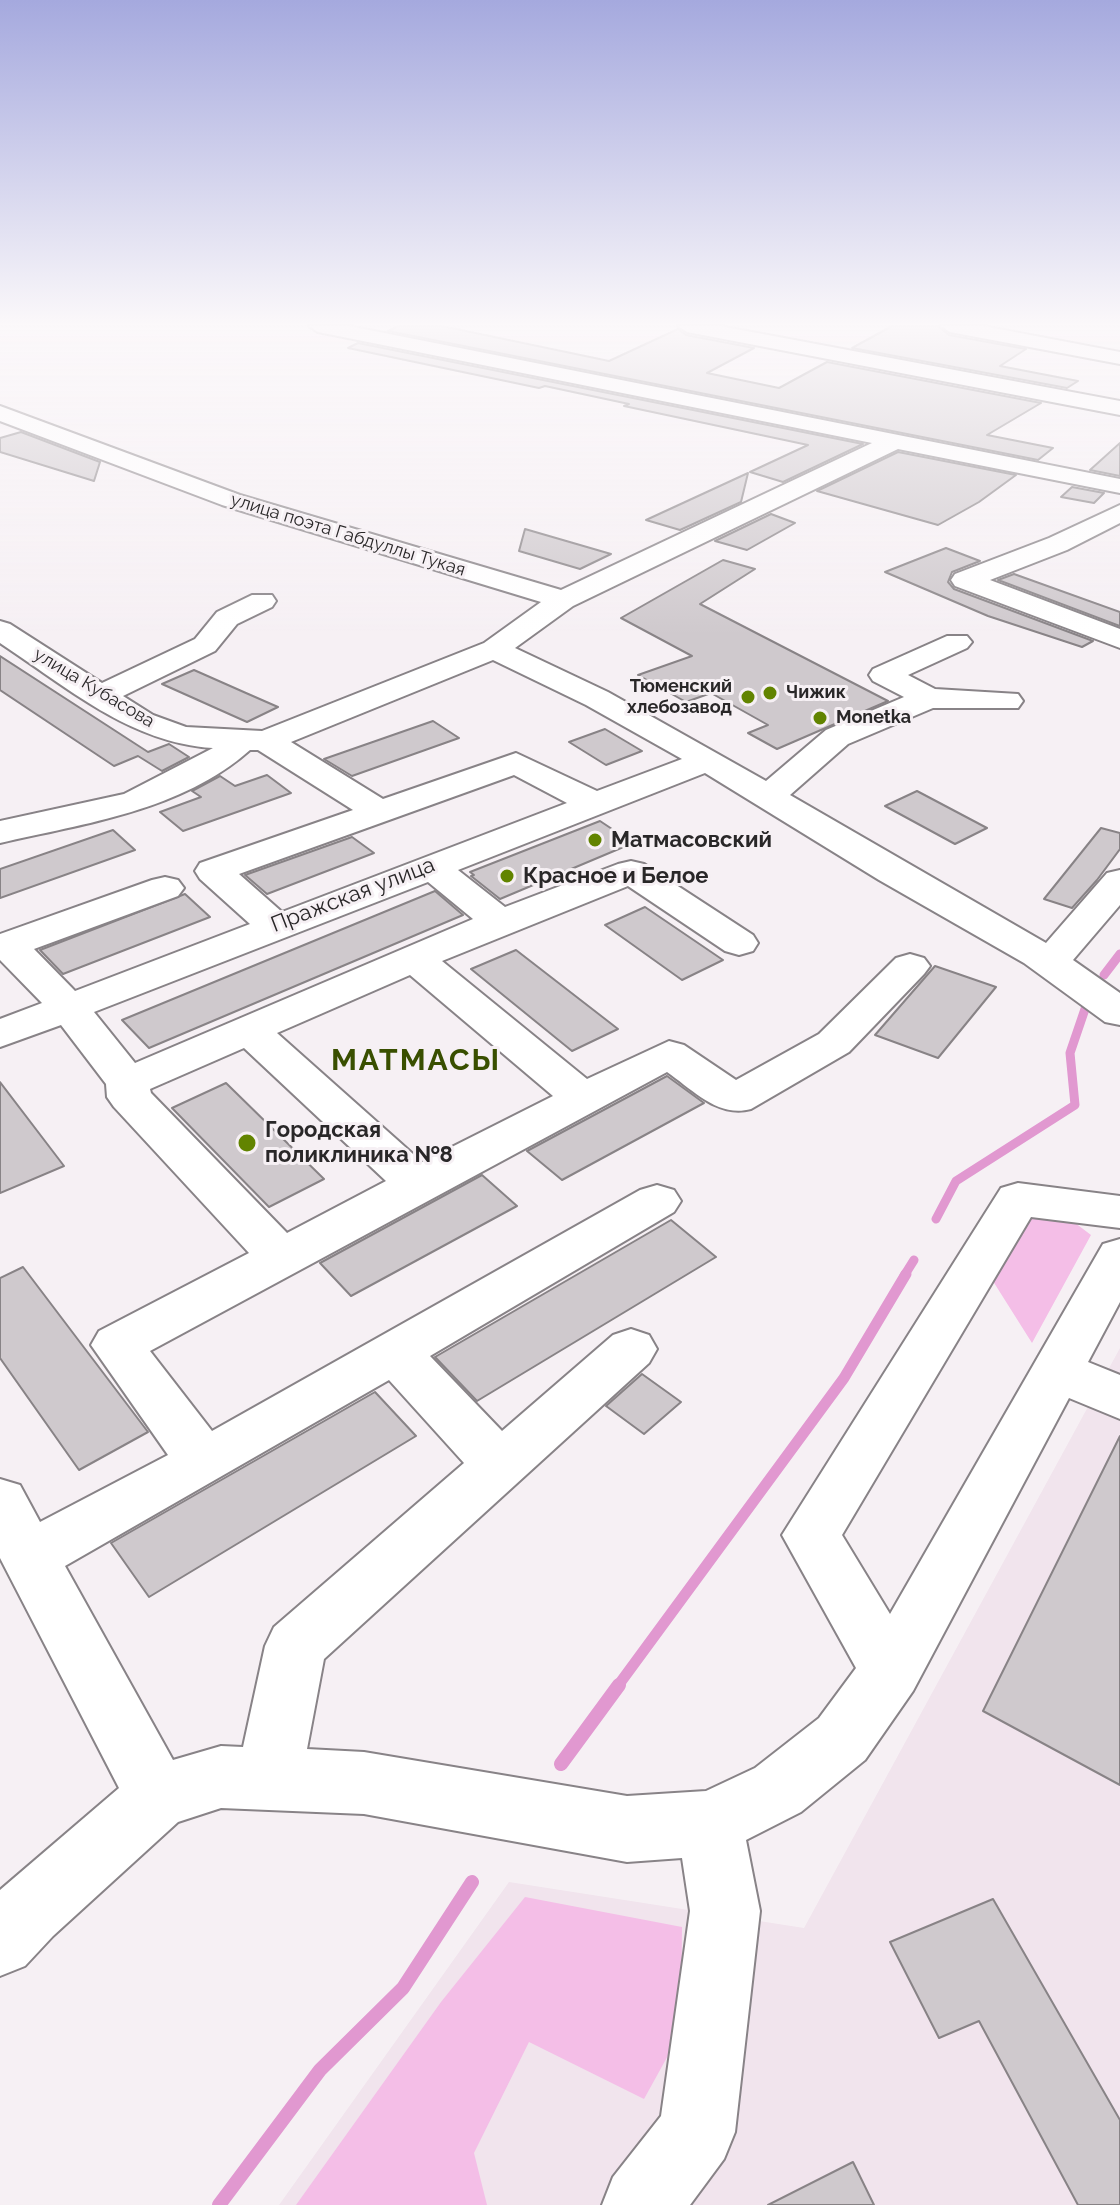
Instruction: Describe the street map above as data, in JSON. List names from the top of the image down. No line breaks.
{"streets":{"street":["улица поэта Габдуллы Тукая","улица Кубасова","Пражская улица"]},"districts":["МАТМАСЫ"],"places":["Чижик","Тюменский хлебозавод","Monetka","Матмасовский","Красное и Белое","Городская поликлиника №8"]}
